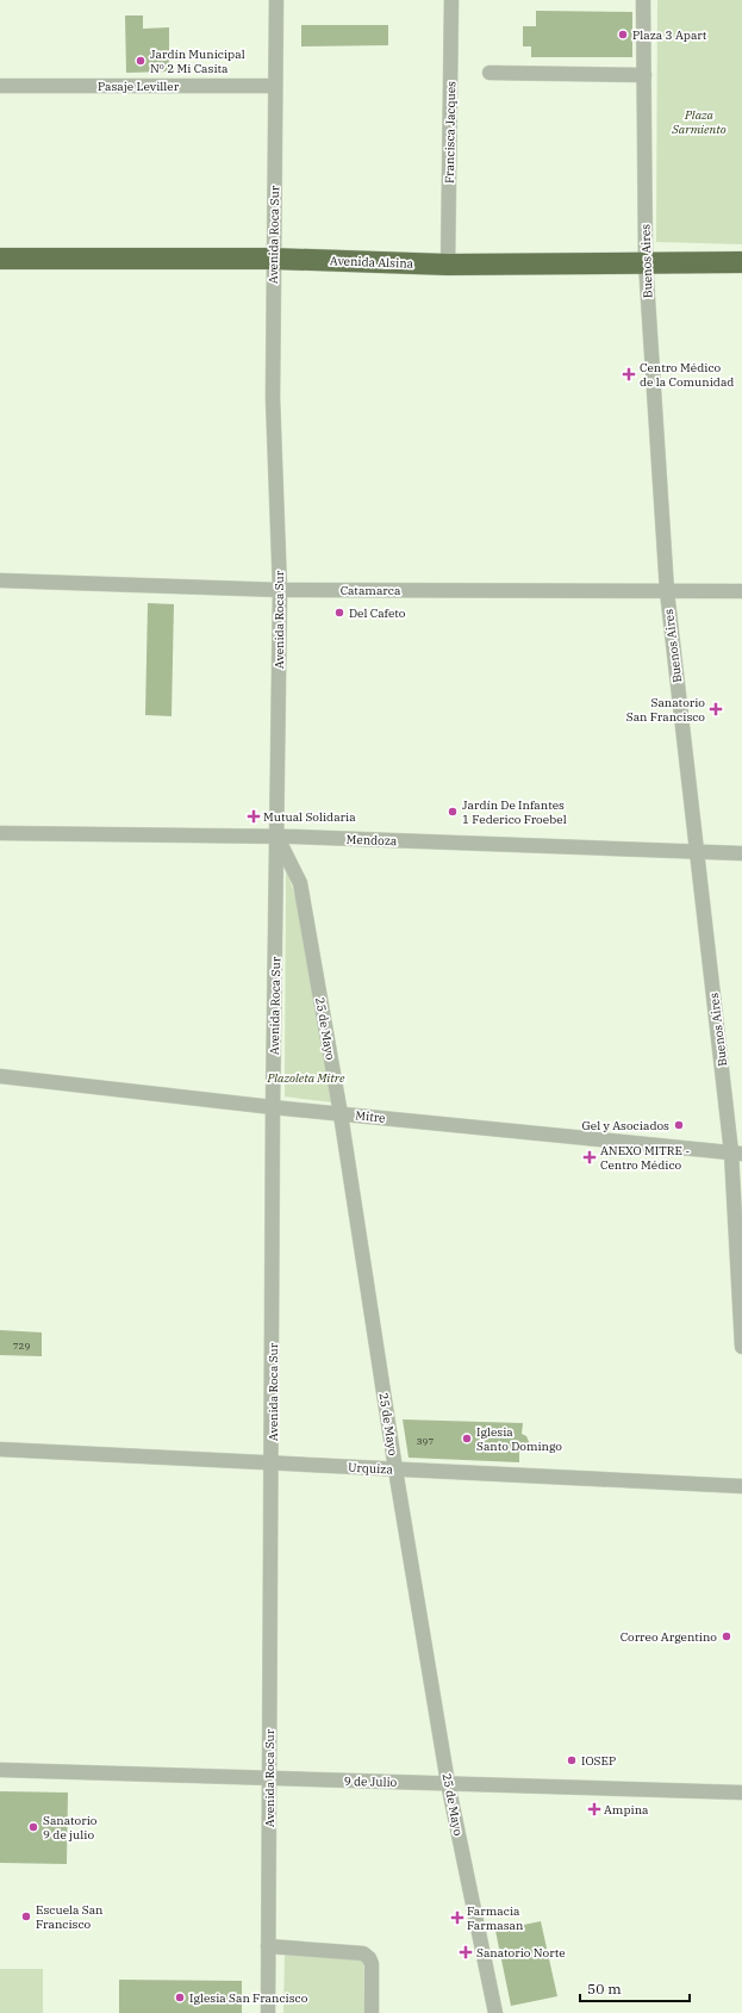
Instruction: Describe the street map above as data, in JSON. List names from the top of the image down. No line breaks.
{"streets":{"highway":["Avenida Alsina"],"street":["Pasaje Leviller","Francisca Jacques","Avenida Roca Sur","Buenos Aires","Catamarca","Mendoza","25 de Mayo","Mitre","Urquiza","9 de Julio"]},"crossings":[["Pasaje Leviller","Avenida Roca Sur"],["Francisca Jacques","Avenida Alsina"],["Avenida Roca Sur","Avenida Alsina"],["Avenida Roca Sur","Catamarca"],["Avenida Roca Sur","Mendoza"],["Avenida Roca Sur","25 de Mayo"],["Avenida Roca Sur","Mitre"],["Avenida Roca Sur","Urquiza"],["Avenida Roca Sur","9 de Julio"],["Buenos Aires","Avenida Alsina"],["Buenos Aires","Catamarca"],["Buenos Aires","Mendoza"],["Buenos Aires","Mitre"],["Mendoza","25 de Mayo"],["25 de Mayo","Mitre"],["25 de Mayo","Urquiza"],["25 de Mayo","9 de Julio"]],"parks":["Plaza Sarmiento","Plazoleta Mitre"],"places":{"other":["Plaza 3 Apart","Jardín Municipal Nº 2 Mi Casita","Del Cafeto","Jardín De Infantes 1 Federico Froebel","Gel y Asociados","Iglesia Santo Domingo","Correo Argentino","IOSEP","Sanatorio 9 de julio","Escuela San Francisco","Iglesia San Francisco"],"health":["Centro Médico de la Comunidad","Sanatorio San Francisco","Mutual Solidaria","ANEXO MITRE - Centro Médico","Ampina","Farmacia Farmasan","Sanatorio Norte"]},"house_numbers":["729","397"],"scale_bar":"50 m"}
